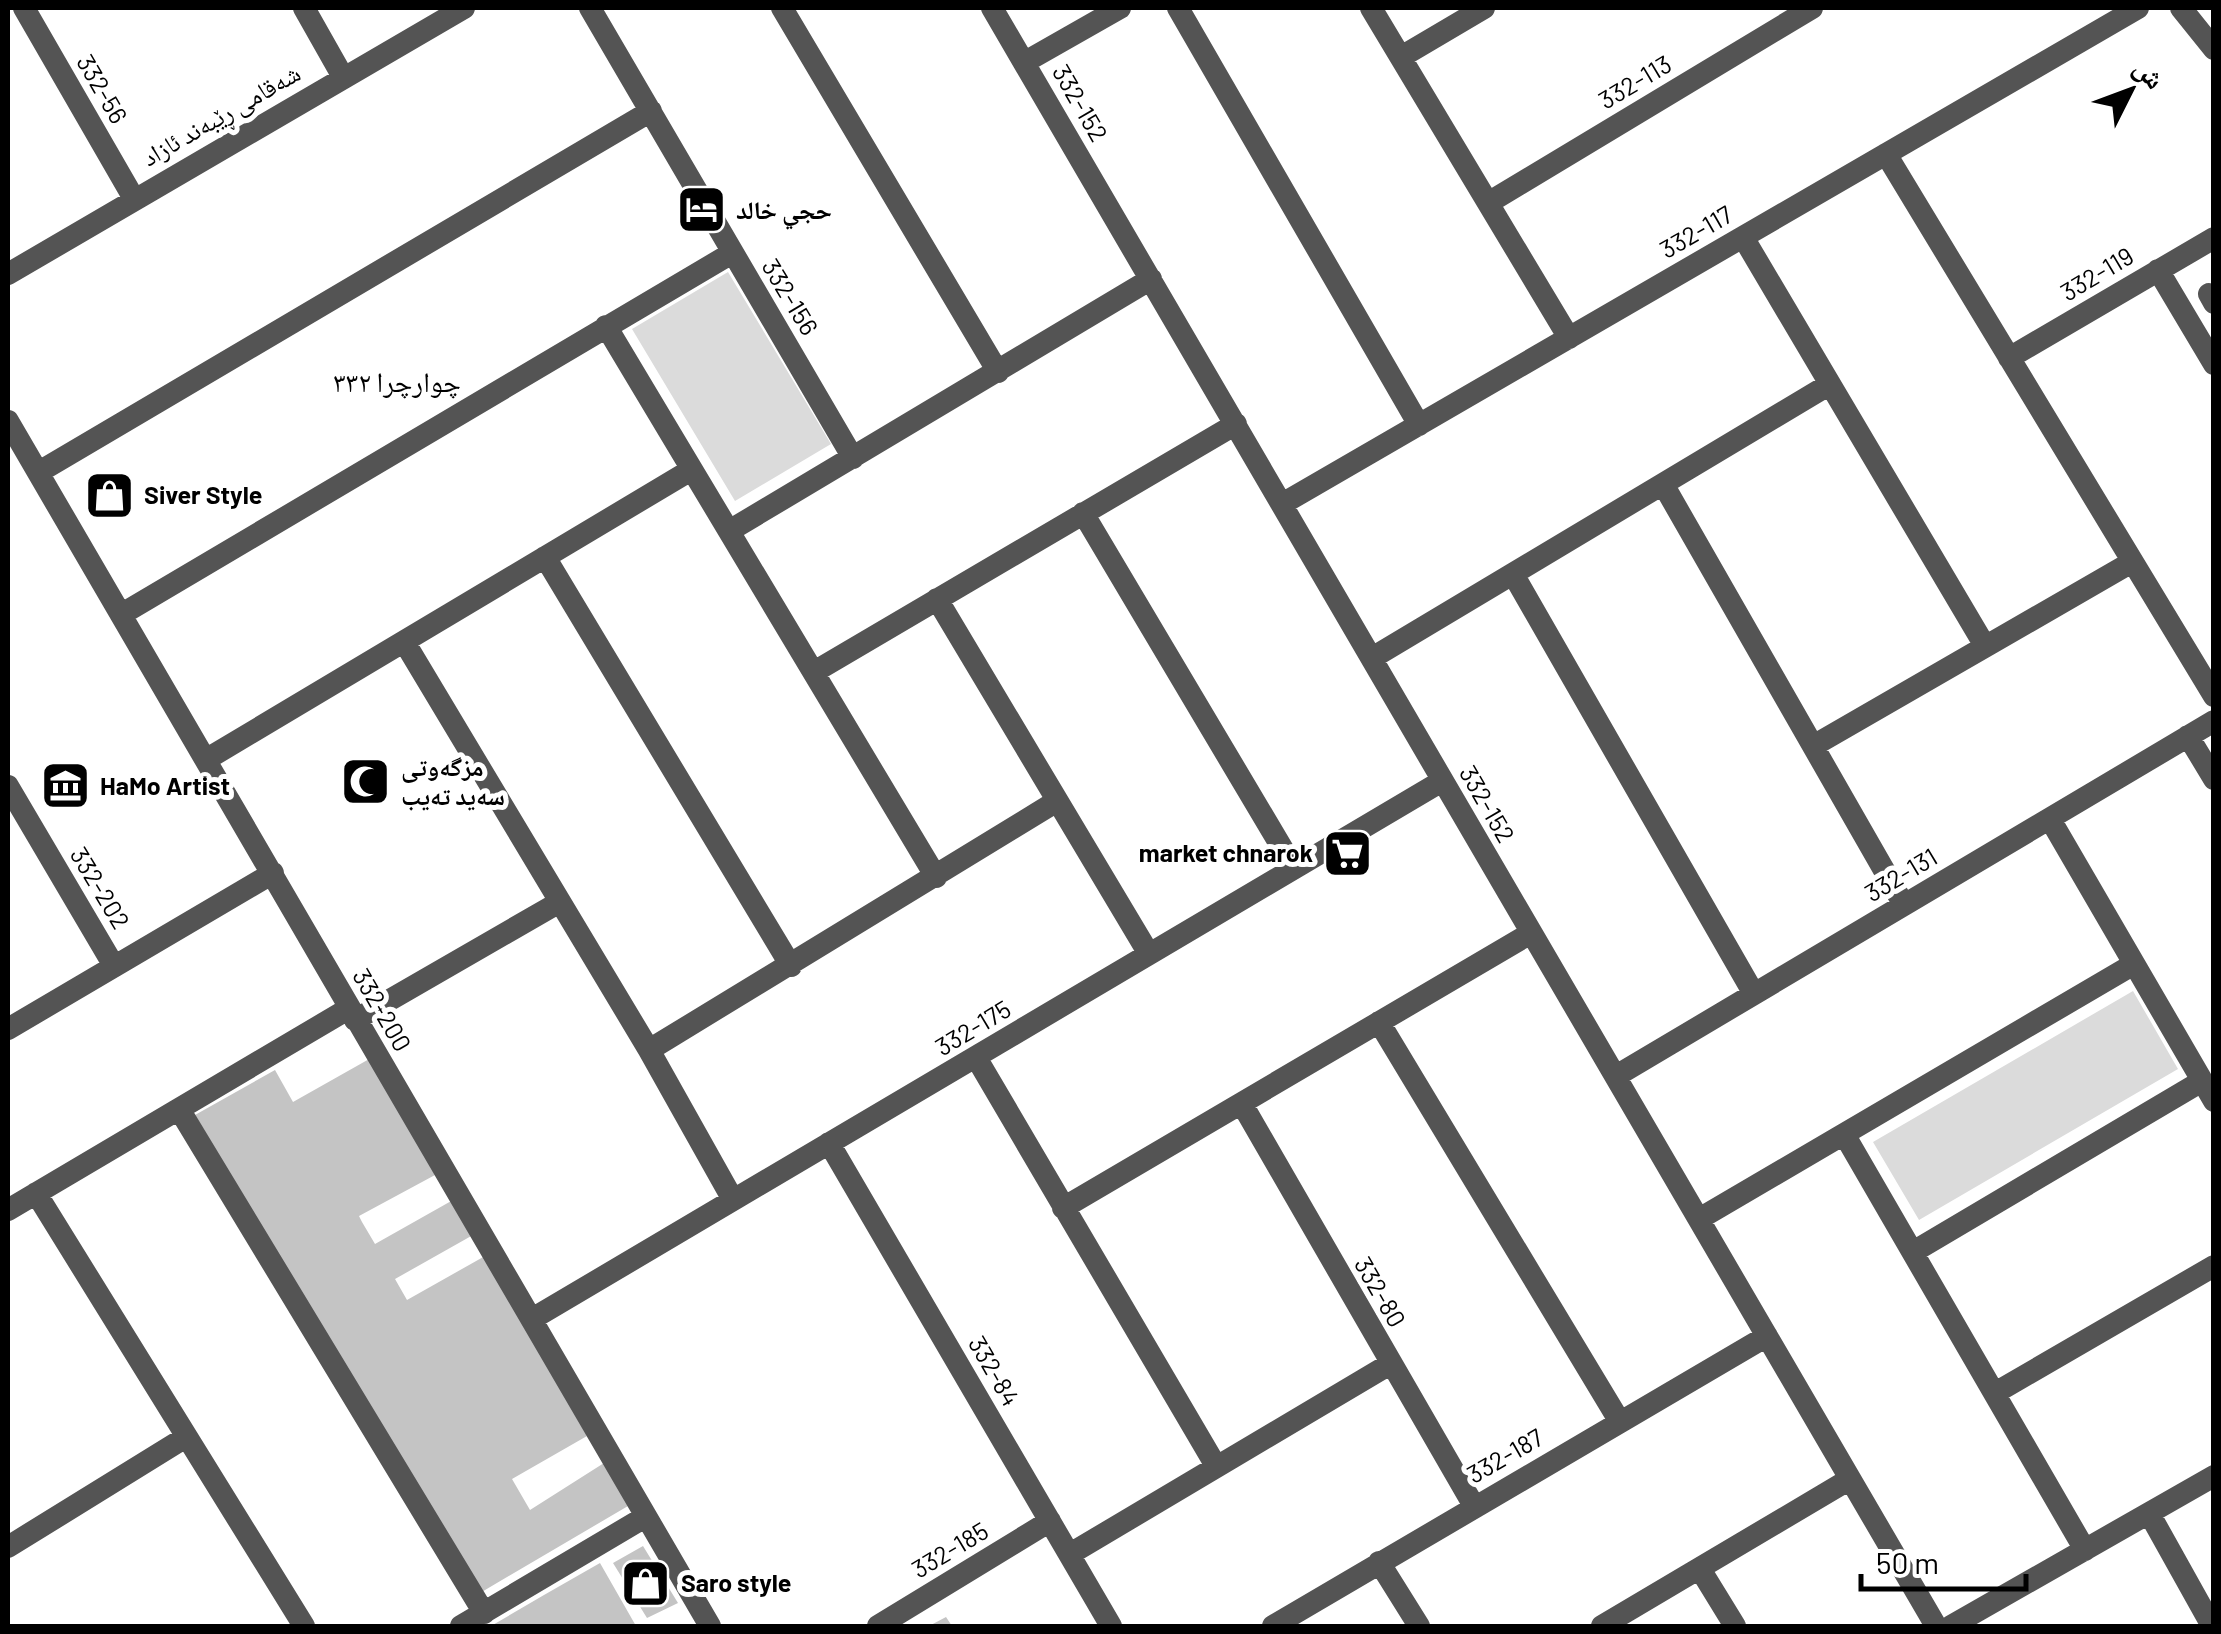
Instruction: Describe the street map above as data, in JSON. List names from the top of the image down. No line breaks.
{"streets":{"street":["332-113","332-56","332-152","شەقامی ڕێبەند ئازاد","332-117","332-119","332-156","332-131","332-202","332-200","332-175","332-80","332-84","332-187","332-185"]},"crossings":[["332-56","شەقامی ڕێبەند ئازاد"],["332-152","332-117"],["332-152","332-131"],["332-152","332-175"],["332-152","332-187"],["332-200","332-175"],["332-175","332-84"],["332-80","332-187"],["332-84","332-185"]],"districts":["چوارچرا ٣٣٢"],"places":{"hotel":["حجي خالد"],"shop":["Siver Style","Saro style"],"mosque":["مزگەوتی سەید تەیب"],"museum":["HaMo Artist"],"supermarket":["market chnarok"]},"scale_bar":"50 m","north":"top right"}
